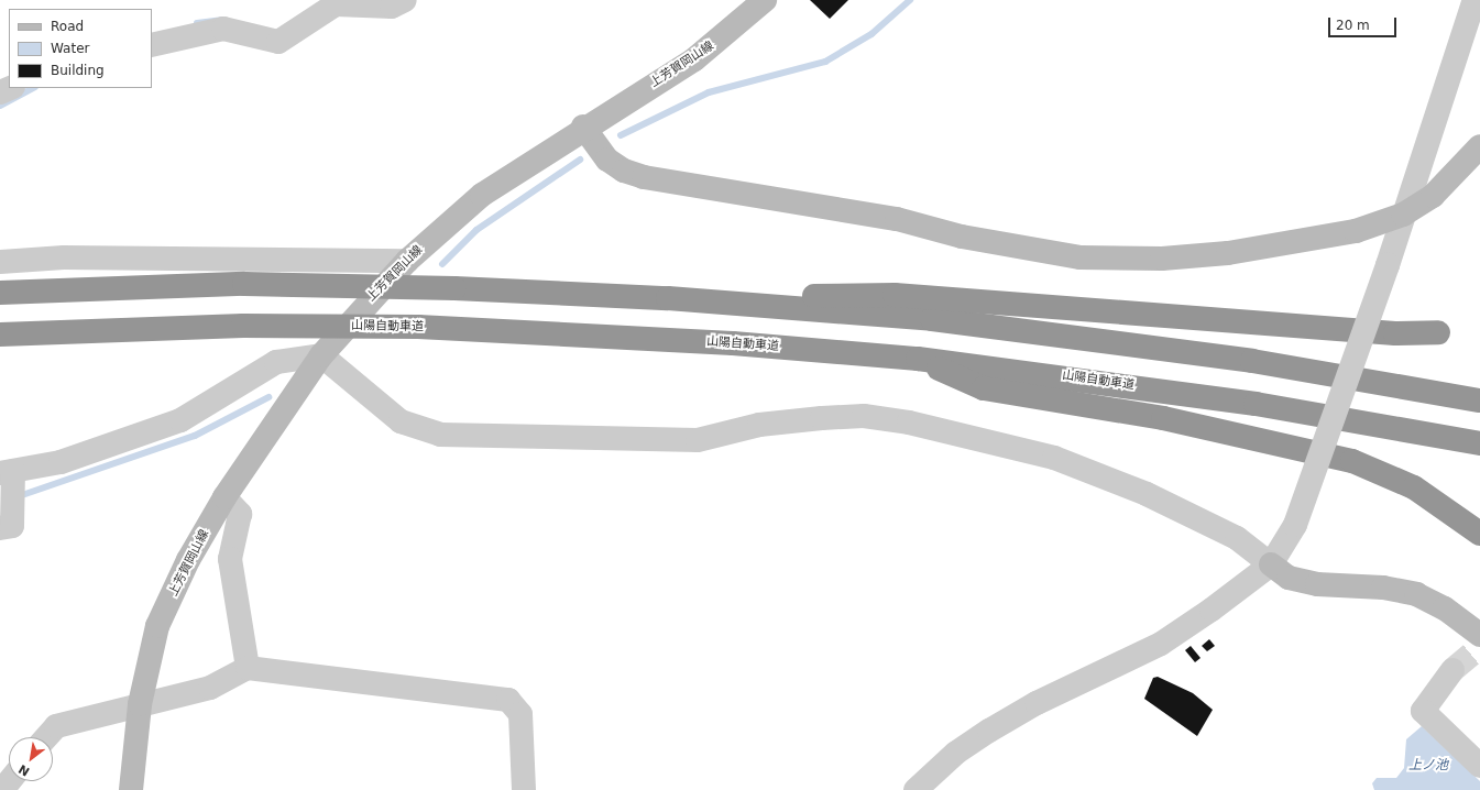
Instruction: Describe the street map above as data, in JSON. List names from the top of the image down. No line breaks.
{"streets":{"highway":["山陽自動車道"],"street":["上芳賀岡山線"]},"water":["上ノ池"],"legend":["Road","Water","Building"],"scale_bar":"20 m","north":"bottom left"}
